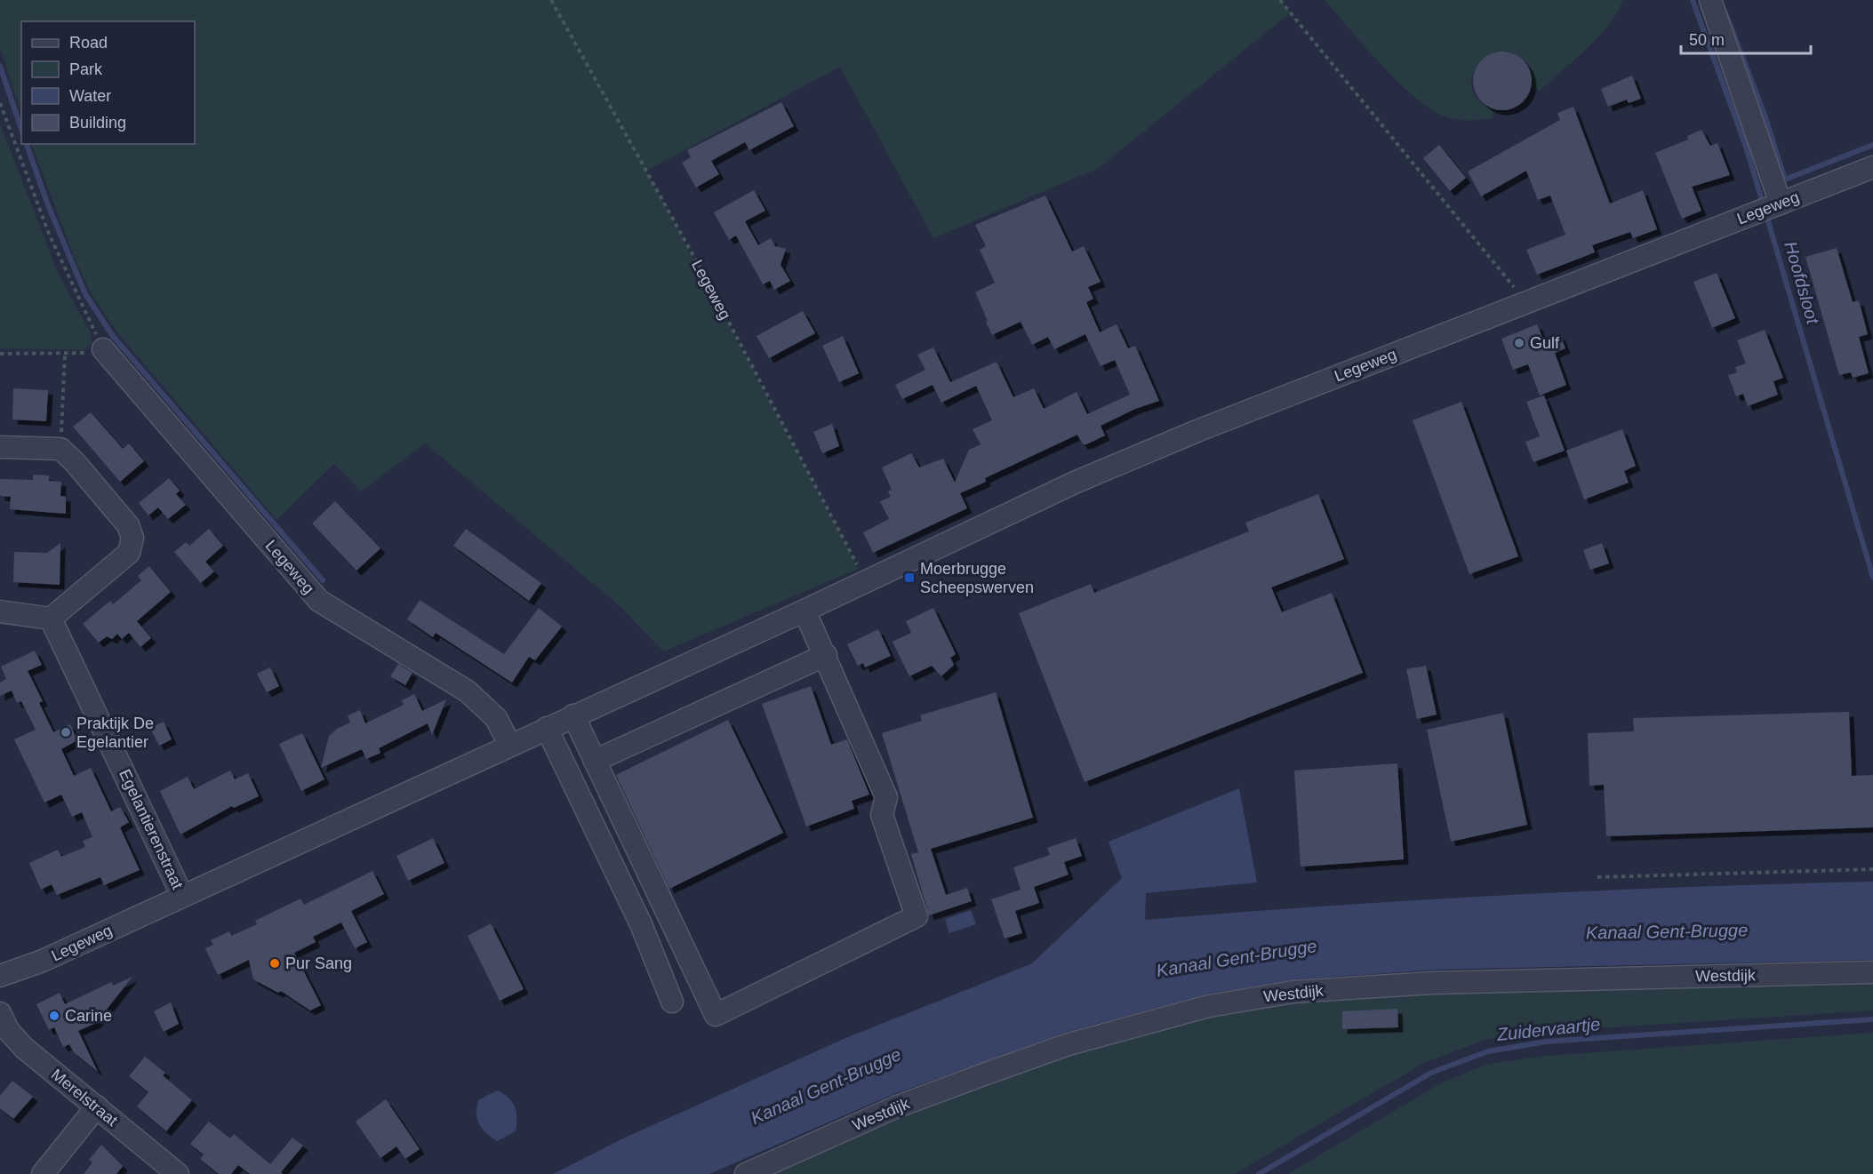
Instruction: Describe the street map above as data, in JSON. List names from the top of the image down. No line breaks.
{"streets":{"street":["Legeweg","Egelantierenstraat","Westdijk","Merelstraat"]},"crossings":[["Legeweg","Egelantierenstraat"]],"water":["Hoofdsloot","Kanaal Gent-Brugge","Zuidervaartje"],"places":{"other":["Gulf","Praktijk De Egelantier","Pur Sang","Carine"],"transit":["Moerbrugge Scheepswerven"]},"legend":["Road","Park","Water","Building"],"scale_bar":"50 m"}
